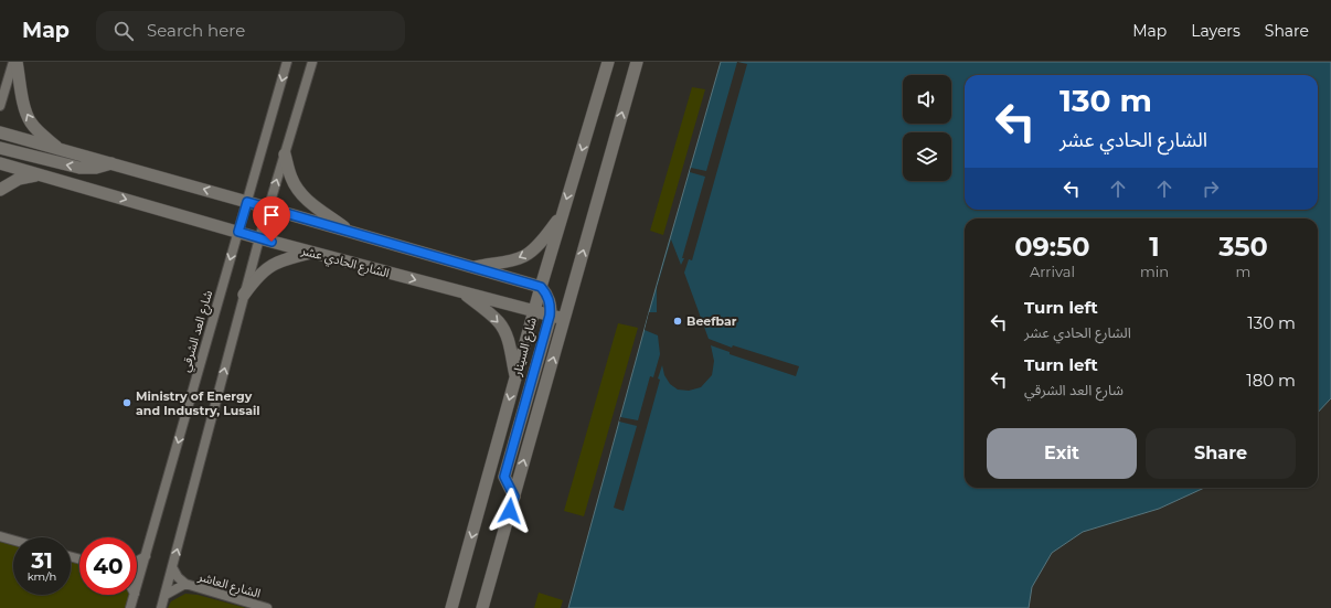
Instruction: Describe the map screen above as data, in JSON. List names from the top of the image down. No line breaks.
{"streets":{"street":["الشارع الحادي عشر","شارع العد الشرقي","شارع السينار","الشارع العاشر"]},"crossings":[["الشارع الحادي عشر","شارع العد الشرقي"],["الشارع الحادي عشر","شارع السينار"]],"places":["Beefbar","Ministry of Energy and Industry, Lusail"],"page":{"header":"Map","search":"Search here","nav":["Map","Layers","Share"],"turn":["130 m","الشارع الحادي عشر"],"eta":["09:50","Arrival","1","min","350","m"],"list":[{"name":"Turn left","note":"الشارع الحادي عشر","value":"130 m"},{"name":"Turn left","note":"شارع العد الشرقي","value":"180 m"}],"buttons":["Exit","Share"],"speed":"31 km/h","limit":"40"}}
